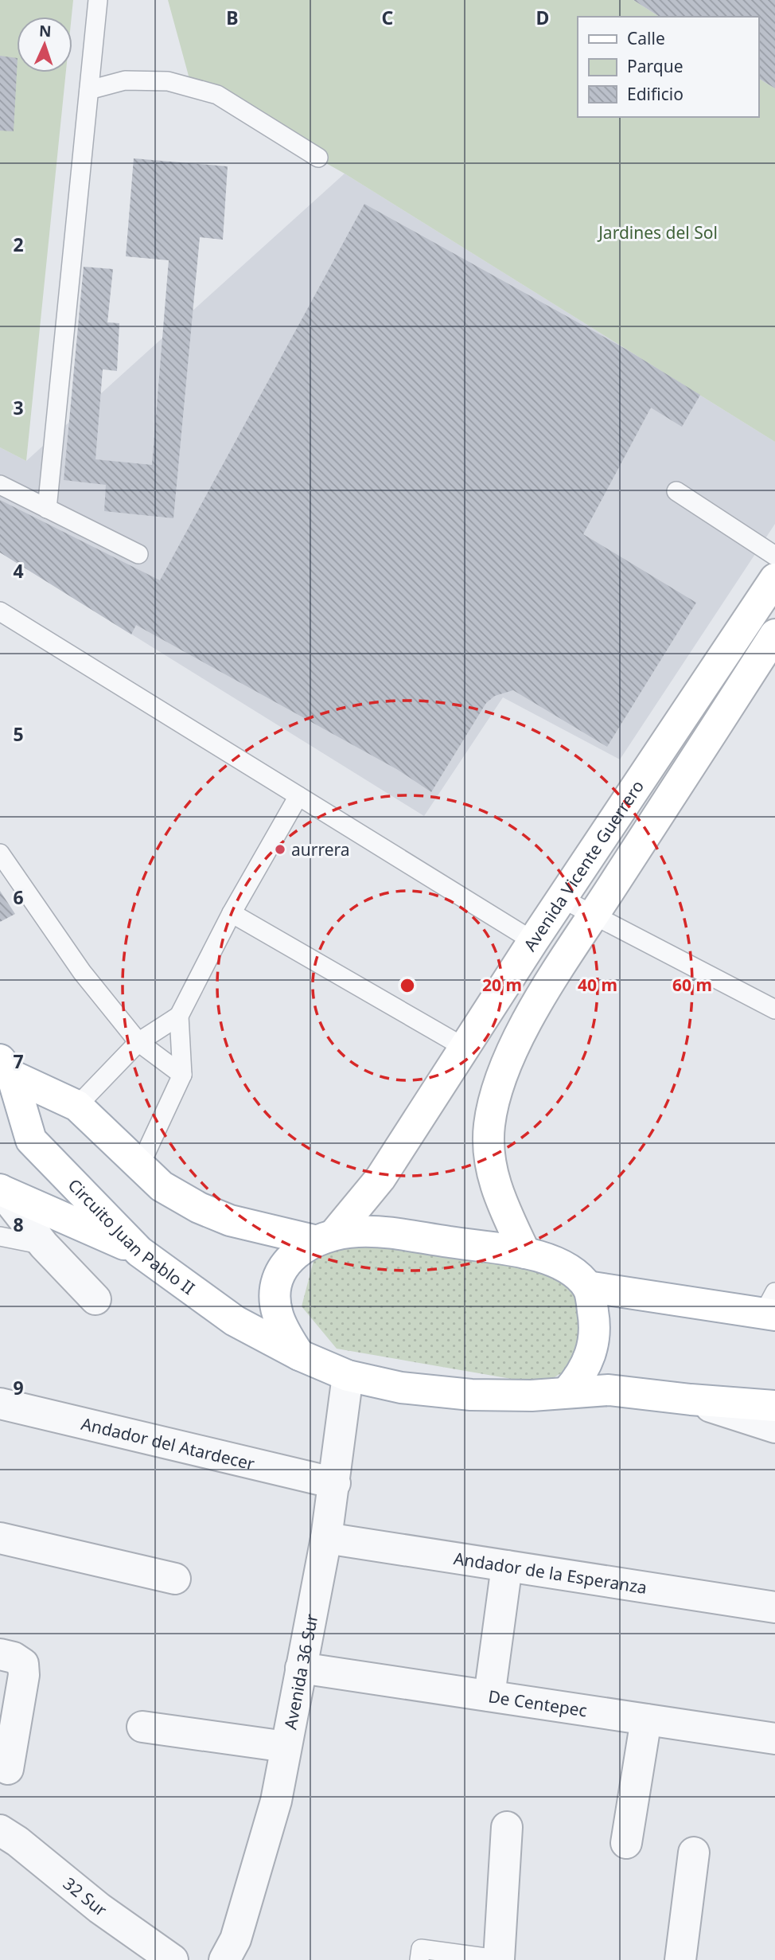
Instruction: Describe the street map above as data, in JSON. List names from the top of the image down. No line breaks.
{"streets":{"main road":["Avenida Vicente Guerrero","Circuito Juan Pablo II"],"street":["Andador del Atardecer","Andador de la Esperanza","Avenida 36 Sur","De Centepec","32 Sur"]},"crossings":[["Avenida Vicente Guerrero","Circuito Juan Pablo II"],["Circuito Juan Pablo II","Avenida 36 Sur"],["Andador del Atardecer","Avenida 36 Sur"],["Andador de la Esperanza","Avenida 36 Sur"],["Avenida 36 Sur","De Centepec"]],"parks":["Jardines del Sol"],"places":["aurrera"],"legend":["Calle","Parque","Edificio"],"north":"top","grid":{"columns":["B","C","D"],"rows":["2","3","4","5","6","7","8","9"]},"rings":["20 m","40 m","60 m"]}
